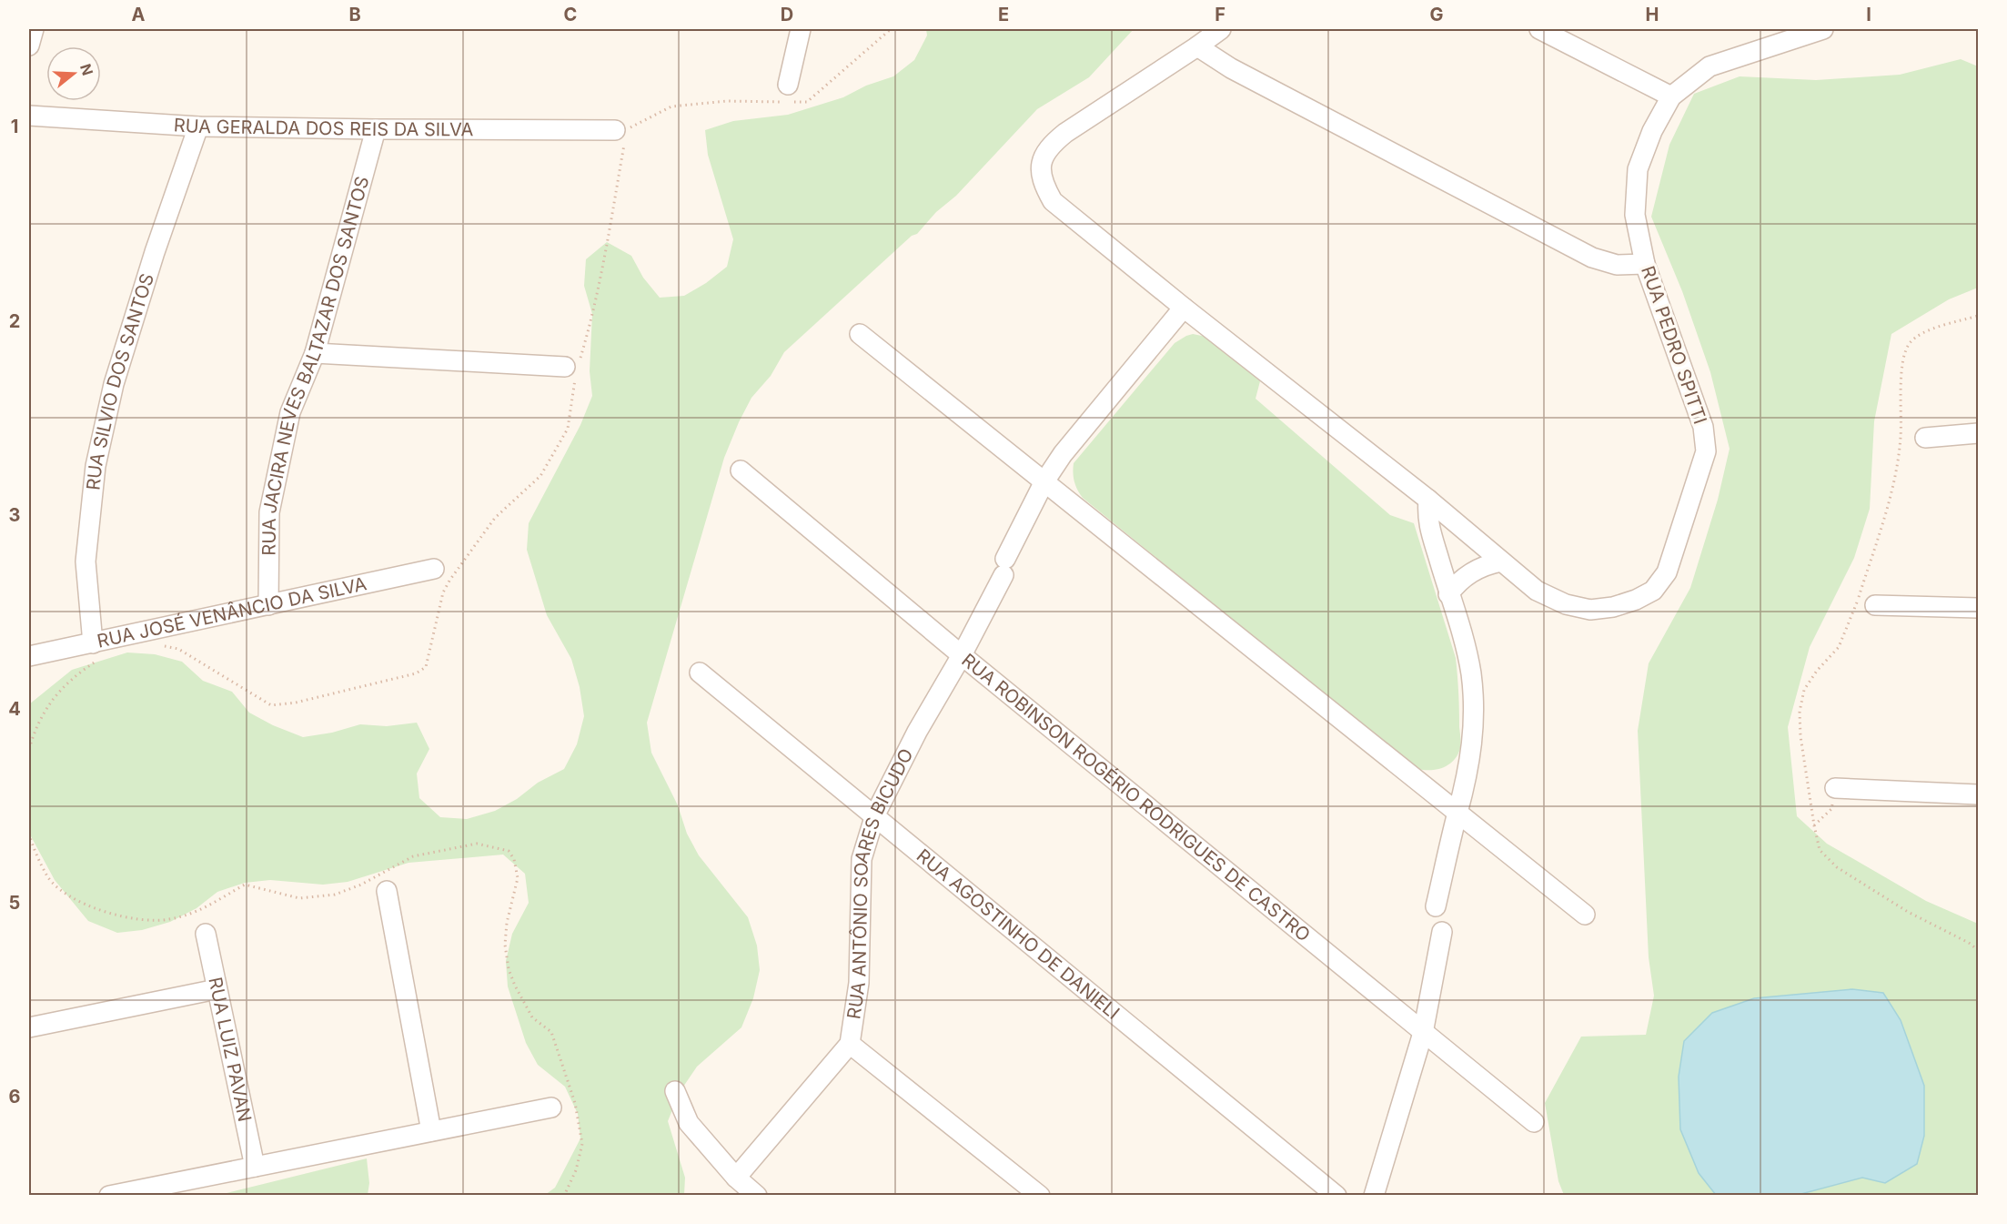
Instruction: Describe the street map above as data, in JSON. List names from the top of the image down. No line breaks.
{"streets":{"street":["RUA GERALDA DOS REIS DA SILVA","RUA PEDRO SPITTI","RUA JACIRA NEVES BALTAZAR DOS SANTOS","RUA SILVIO DOS SANTOS","RUA JOSÉ VENÂNCIO DA SILVA","RUA ROBINSON ROGÉRIO RODRIGUES DE CASTRO","RUA ANTÔNIO SOARES BICUDO","RUA AGOSTINHO DE DANIELI","RUA LUIZ PAVAN"]},"crossings":[["RUA GERALDA DOS REIS DA SILVA","RUA JACIRA NEVES BALTAZAR DOS SANTOS"],["RUA GERALDA DOS REIS DA SILVA","RUA SILVIO DOS SANTOS"],["RUA PEDRO SPITTI","RUA ANTÔNIO SOARES BICUDO"],["RUA JACIRA NEVES BALTAZAR DOS SANTOS","RUA JOSÉ VENÂNCIO DA SILVA"],["RUA SILVIO DOS SANTOS","RUA JOSÉ VENÂNCIO DA SILVA"],["RUA ROBINSON ROGÉRIO RODRIGUES DE CASTRO","RUA ANTÔNIO SOARES BICUDO"],["RUA ANTÔNIO SOARES BICUDO","RUA AGOSTINHO DE DANIELI"]],"north":"right","grid":{"columns":["A","B","C","D","E","F","G","H","I"],"rows":["1","2","3","4","5","6"]}}
